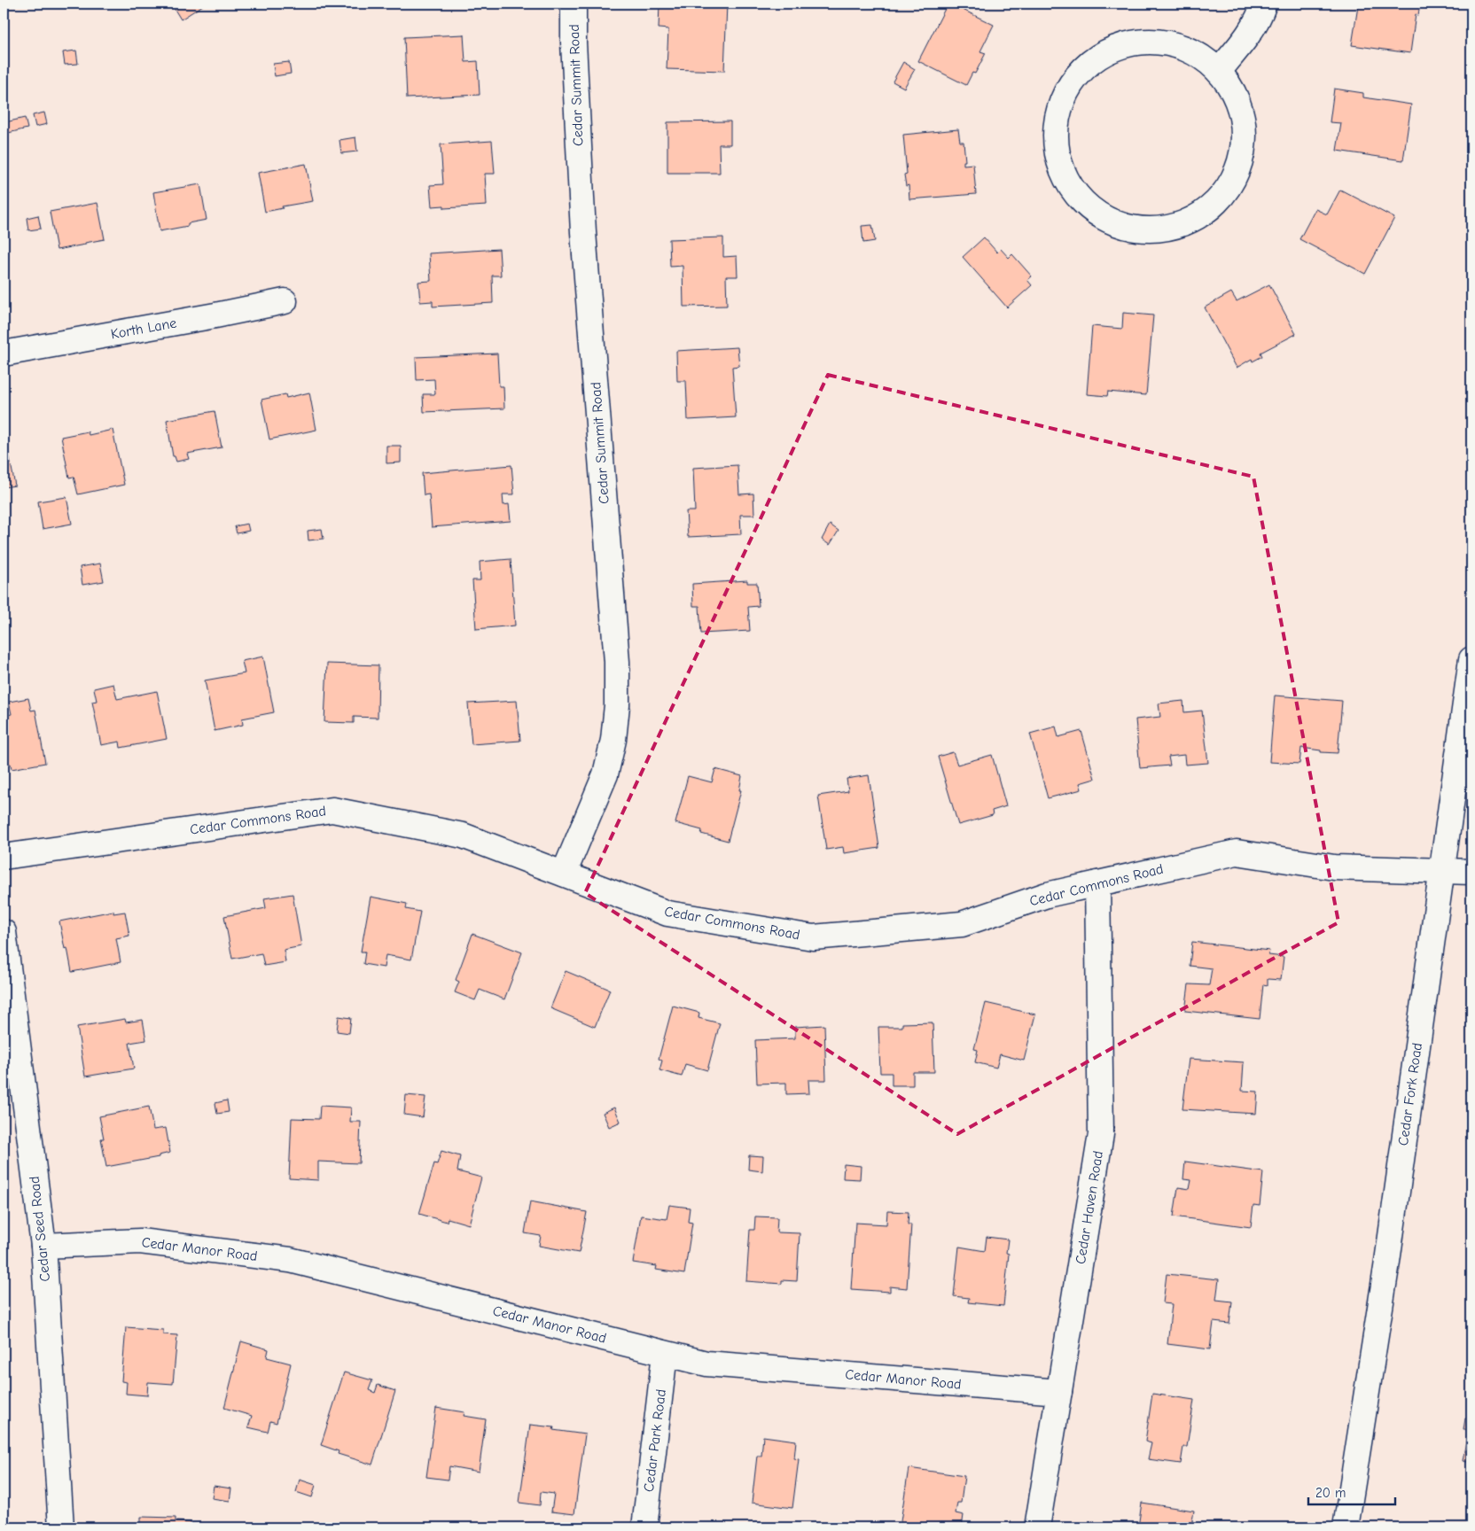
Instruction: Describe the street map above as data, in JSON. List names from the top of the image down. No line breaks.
{"streets":{"street":["Cedar Summit Road","Korth Lane","Cedar Commons Road","Cedar Fork Road","Cedar Haven Road","Cedar Seed Road","Cedar Manor Road","Cedar Park Road"]},"crossings":[["Cedar Summit Road","Cedar Commons Road"],["Cedar Commons Road","Cedar Fork Road"],["Cedar Commons Road","Cedar Haven Road"],["Cedar Haven Road","Cedar Manor Road"],["Cedar Seed Road","Cedar Manor Road"],["Cedar Manor Road","Cedar Park Road"]],"scale_bar":"20 m"}
